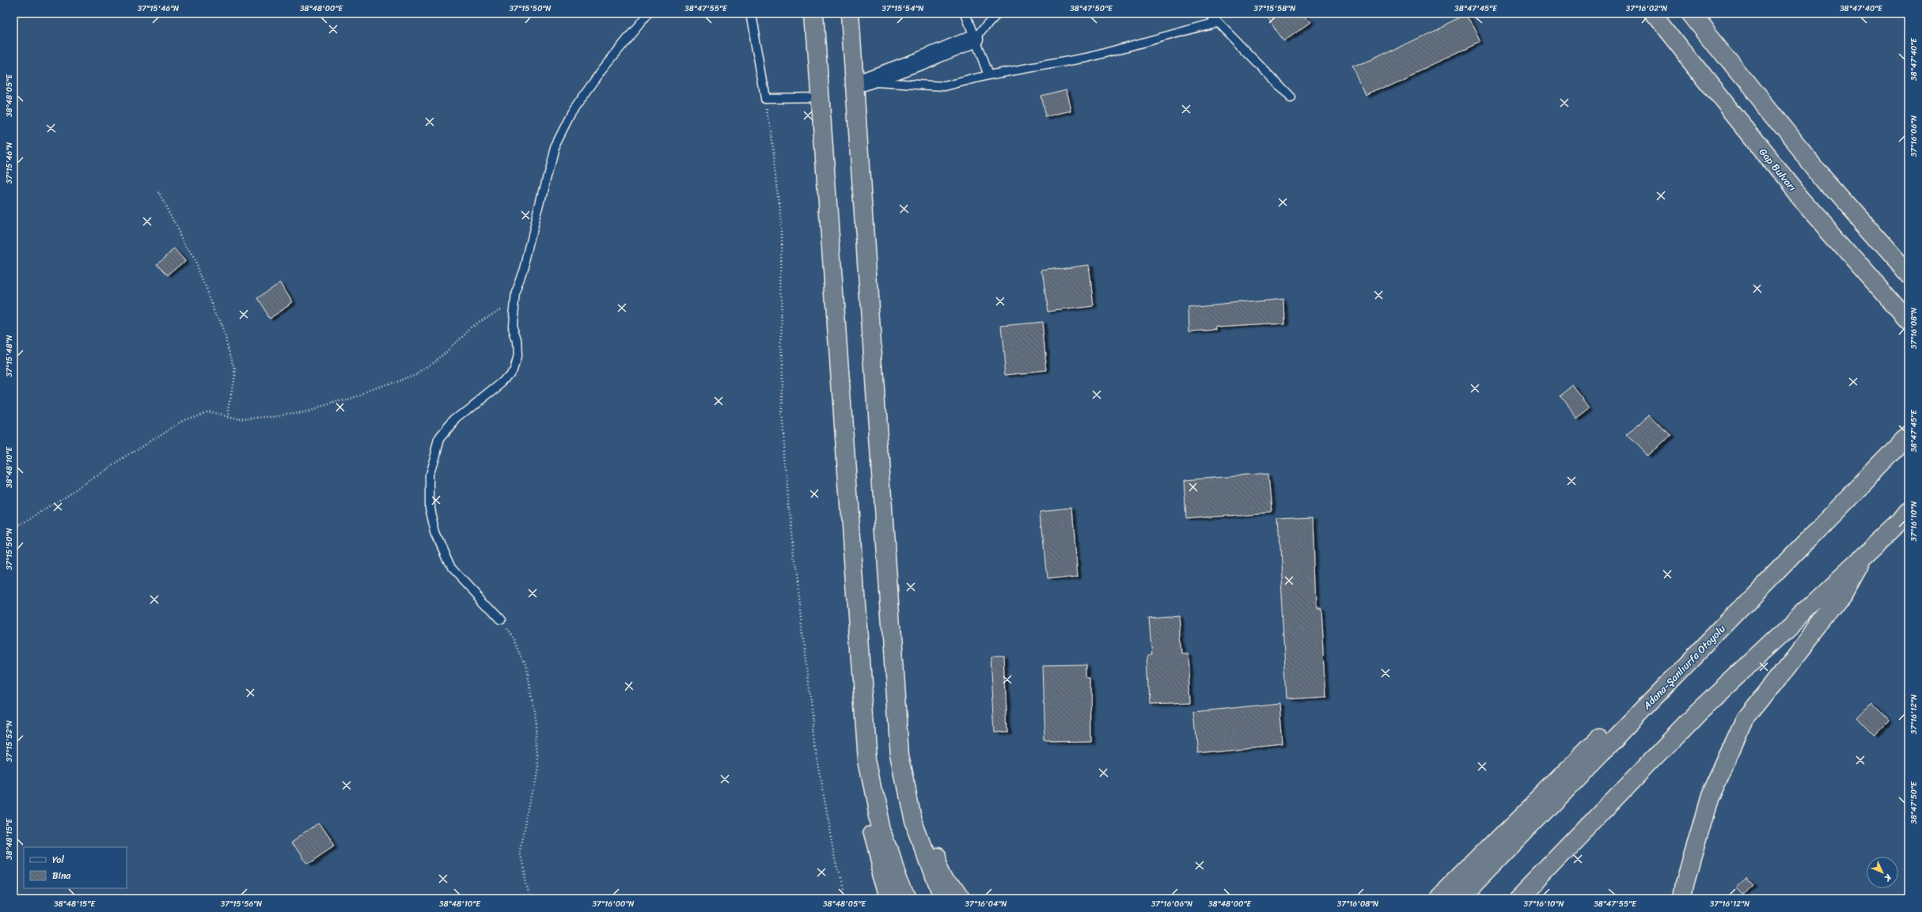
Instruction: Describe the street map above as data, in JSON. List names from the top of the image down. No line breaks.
{"streets":{"highway":["Gap Bulvarı","Adana-Şanlıurfa Otoyolu"]},"legend":["Yol","Bina"],"north":"bottom right","coordinates":["37°15'46\"N","38°48'00\"E","37°15'50\"N","38°47'55\"E","37°15'54\"N","38°47'50\"E","37°15'58\"N","38°47'45\"E","37°16'02\"N","38°47'40\"E","38°48'05\"E","37°16'06\"N","37°16'08\"N","37°15'48\"N","38°48'10\"E","37°16'10\"N","37°16'12\"N","37°15'52\"N","38°48'15\"E","37°15'56\"N","37°16'00\"N","37°16'04\"N"]}
